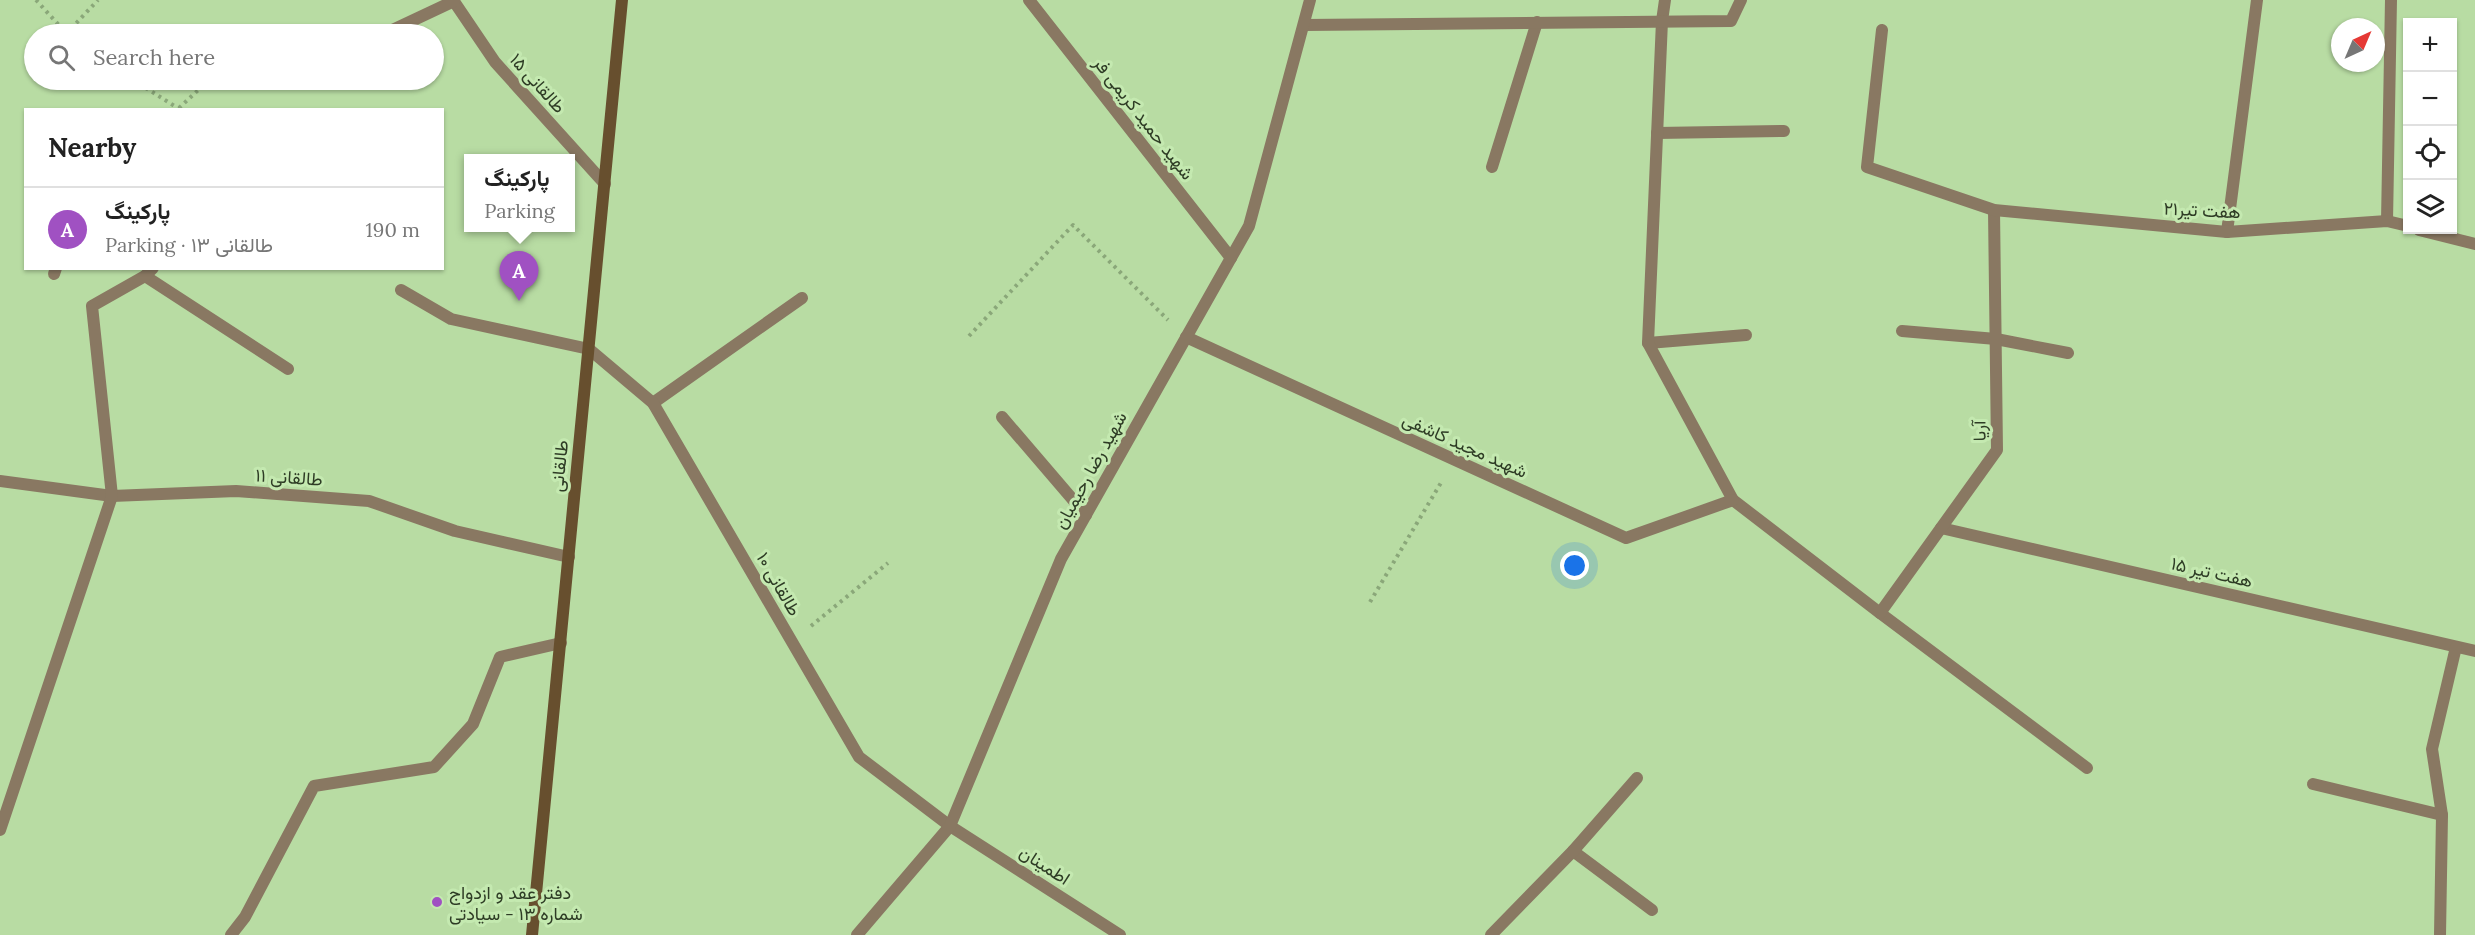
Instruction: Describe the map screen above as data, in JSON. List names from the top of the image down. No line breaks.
{"streets":{"main road":["طالقانی"],"street":["طالقانی ۱۵","شهید حمید کریمی فر","هفت تیر۲۱","آریا","شهید مجید کاشفی","شهید رضا رحیمیان","طالقانی ۱۱","هفت تیر ۱۵","طالقانی ۱۰","اطمینان"]},"crossings":[["طالقانی ۱۵","طالقانی"],["شهید حمید کریمی فر","شهید رضا رحیمیان"],["هفت تیر۲۱","آریا"],["آریا","هفت تیر ۱۵"],["شهید مجید کاشفی","شهید رضا رحیمیان"],["طالقانی","طالقانی ۱۱"],["طالقانی","طالقانی ۱۰"],["شهید رضا رحیمیان","طالقانی ۱۰"],["شهید رضا رحیمیان","اطمینان"],["طالقانی ۱۰","اطمینان"]],"places":["دفتر عقد و ازدواج شماره ۱۳ - سیادتی"],"north":"top right","page":{"map_buttons":["+","−"],"search":"Search here","heading":"Nearby","popup":["پارکینگ","Parking"],"list":[{"mark":"A","name":"پارکینگ","note":"Parking · طالقانی ۱۳","value":"190 m"}],"pins":"A"}}
